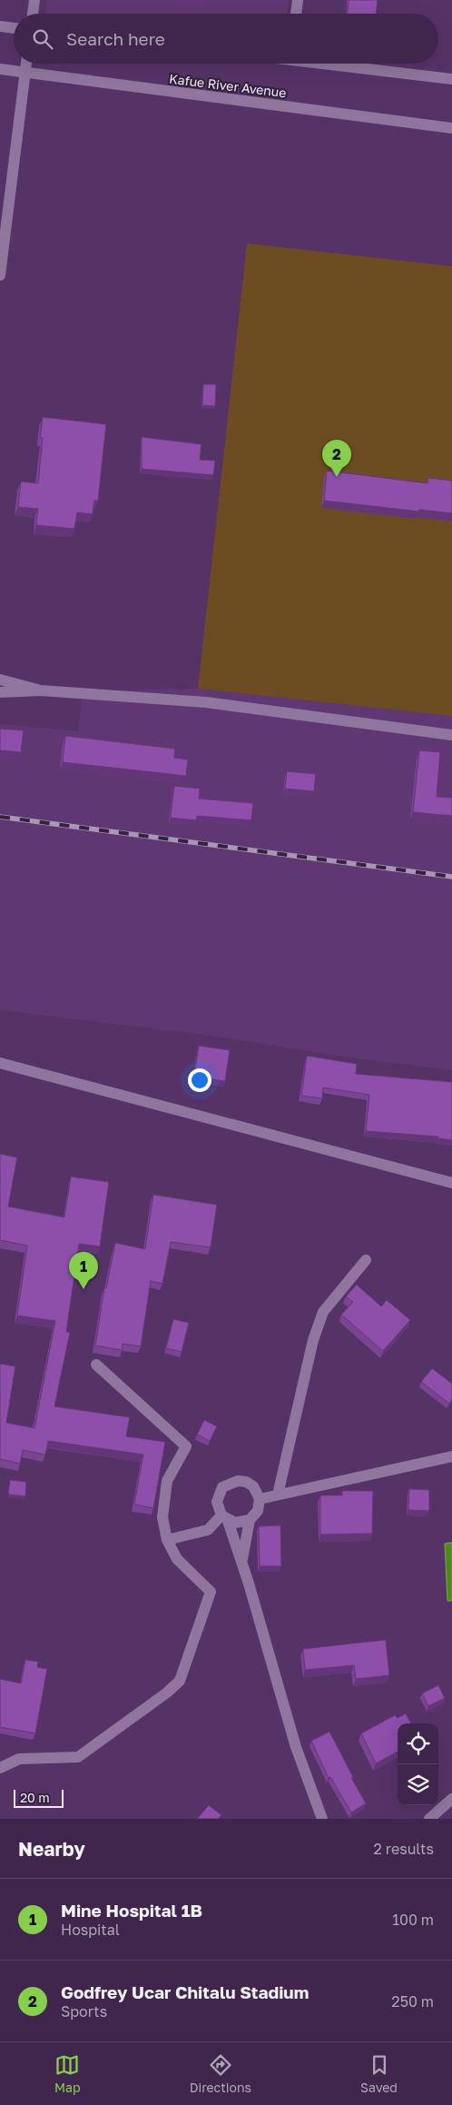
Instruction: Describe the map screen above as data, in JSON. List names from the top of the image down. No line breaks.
{"streets":{"street":["Kafue River Avenue"]},"scale_bar":"20 m","page":{"search":"Search here","pins":["2","1"],"scale":"20 m","heading":["Nearby","2 results"],"list":[{"mark":"1","name":"Mine Hospital 1B","note":"Hospital","value":"100 m"},{"mark":"2","name":"Godfrey Ucar Chitalu Stadium","note":"Sports","value":"250 m"}],"nav":["Map","Directions","Saved"]}}
